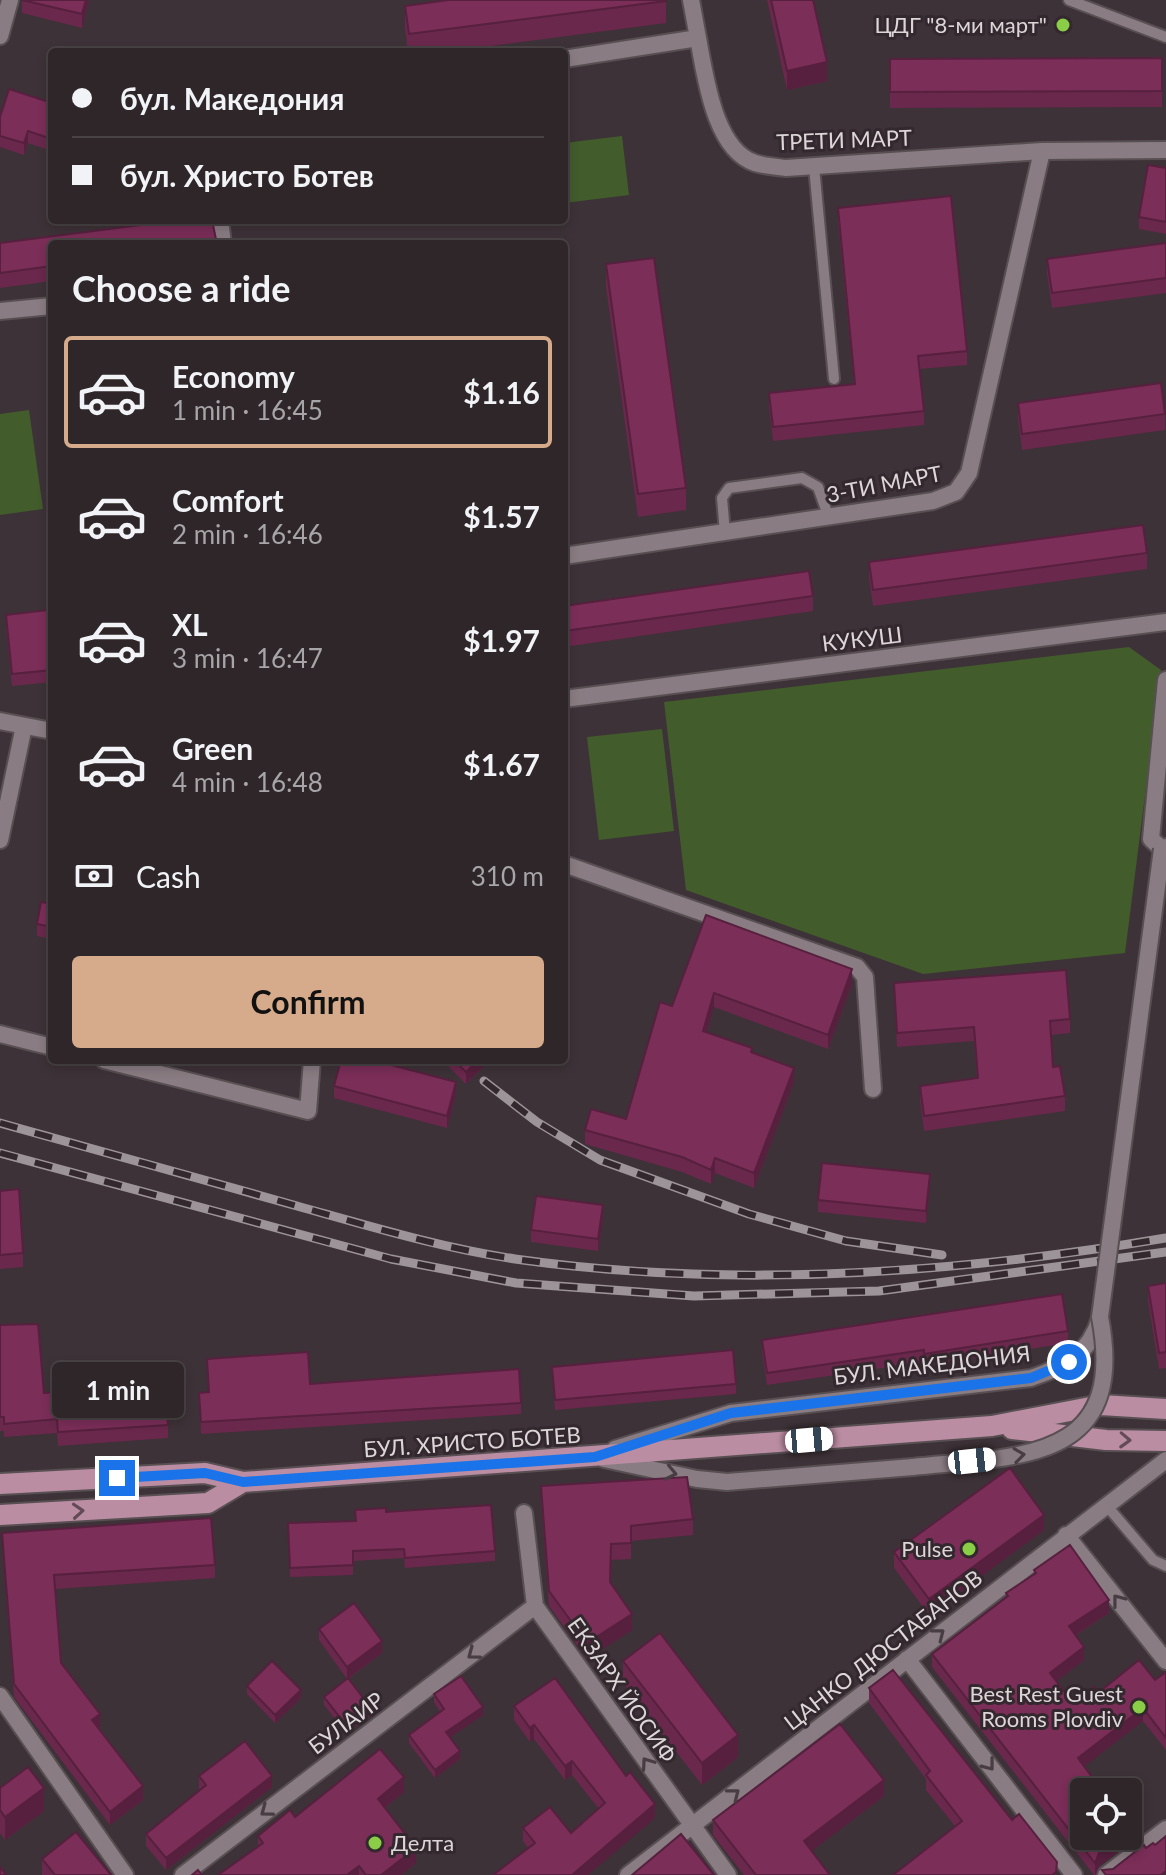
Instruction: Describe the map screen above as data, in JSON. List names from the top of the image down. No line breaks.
{"streets":{"main road":["БУЛ. ХРИСТО БОТЕВ"],"street":["ТРЕТИ МАРТ","3-ТИ МАРТ","КУКУШ","БУЛ. МАКЕДОНИЯ","ЦАНКО ДЮСТАБАНОВ","ЕКЗАРХ ЙОСИФ","БУЛАИР"]},"crossings":[["ТРЕТИ МАРТ","3-ТИ МАРТ"],["БУЛ. МАКЕДОНИЯ","БУЛ. ХРИСТО БОТЕВ"],["ЦАНКО ДЮСТАБАНОВ","ЕКЗАРХ ЙОСИФ"],["ЕКЗАРХ ЙОСИФ","БУЛАИР"]],"one_way":["ЦАНКО ДЮСТАБАНОВ","ЕКЗАРХ ЙОСИФ","БУЛАИР"],"places":["ЦДГ \"8-ми март\"","Pulse","Best Rest Guest Rooms Plovdiv","Делта"],"page":{"banner":["бул. Македония","бул. Христо Ботев"],"heading":"Choose a ride","list":[{"name":"Economy","note":"1 min · 16:45","value":"$1.16"},{"name":"Comfort","note":"2 min · 16:46","value":"$1.57"},{"name":"XL","note":"3 min · 16:47","value":"$1.97"},{"name":"Green","note":"4 min · 16:48","value":"$1.67"}],"pay":["Cash","310 m"],"buttons":"Confirm","bubble":"1 min"}}
